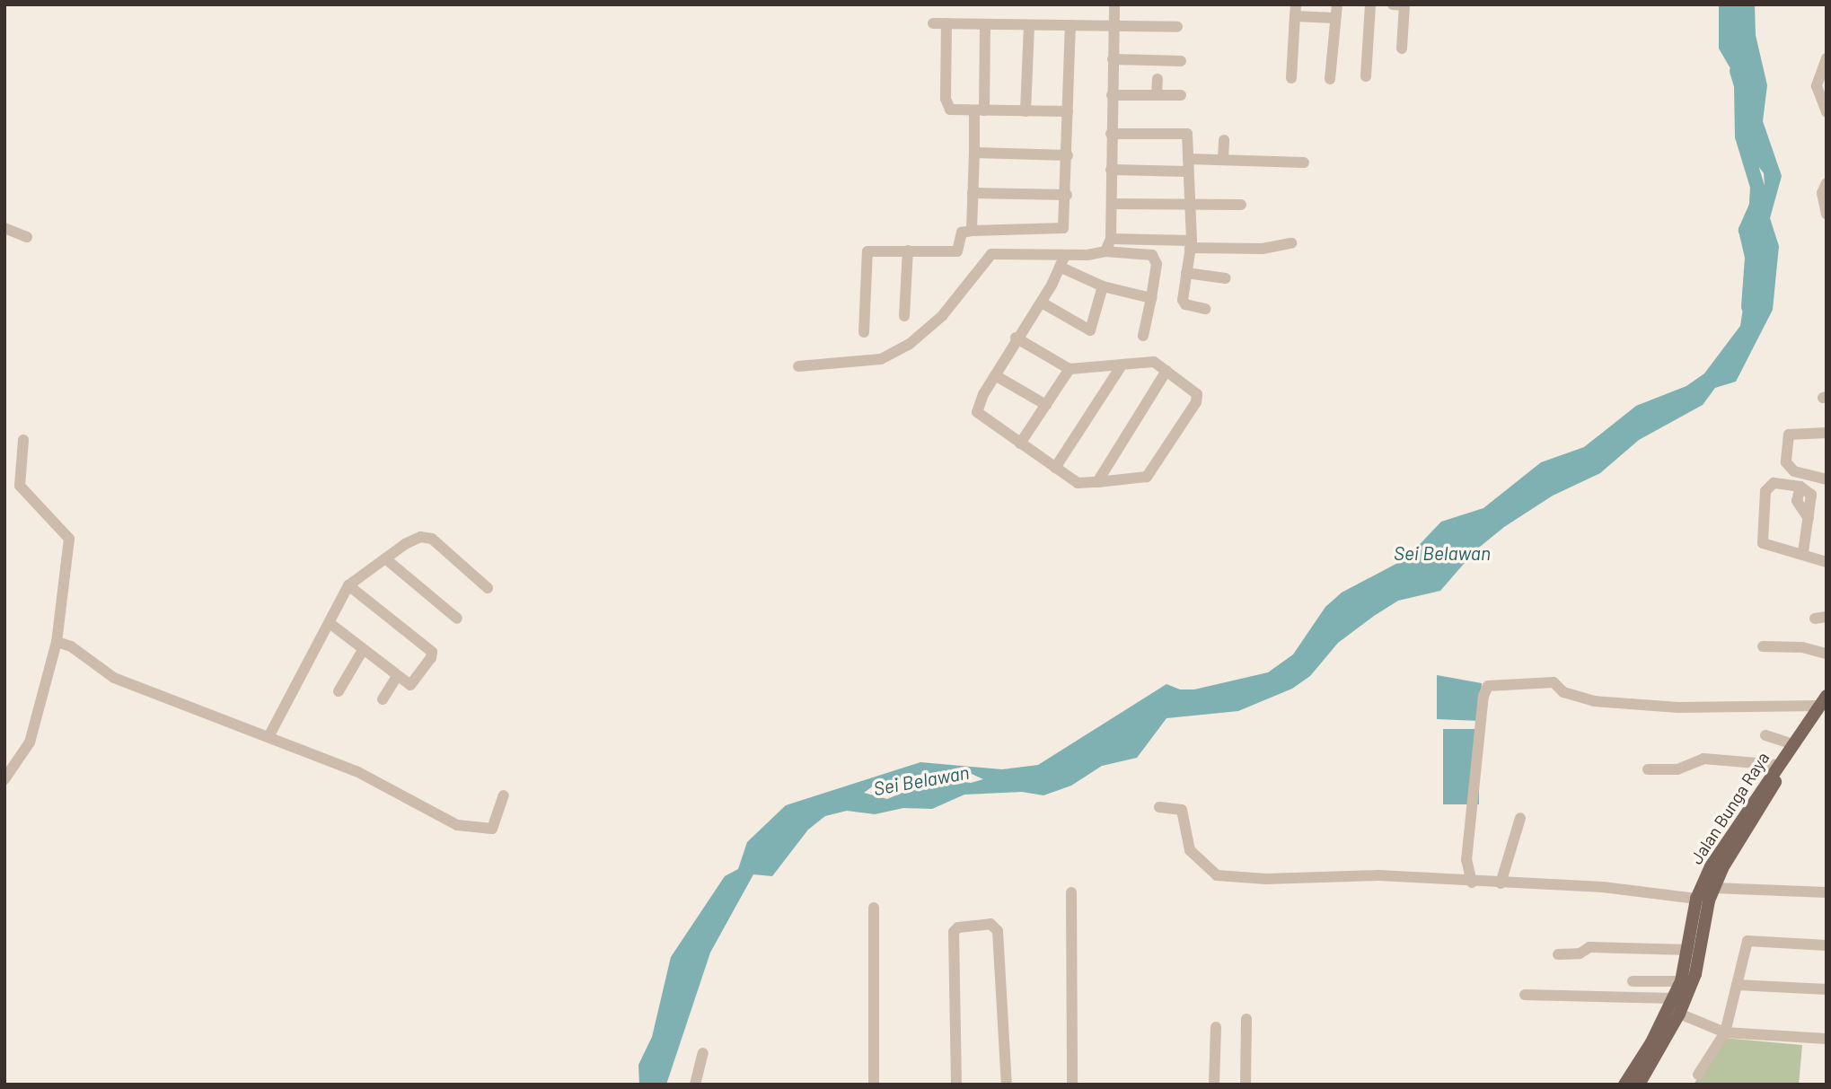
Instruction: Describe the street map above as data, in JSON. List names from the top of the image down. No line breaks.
{"streets":{"main road":["Jalan Bunga Raya"]},"water":["Sei Belawan"]}
